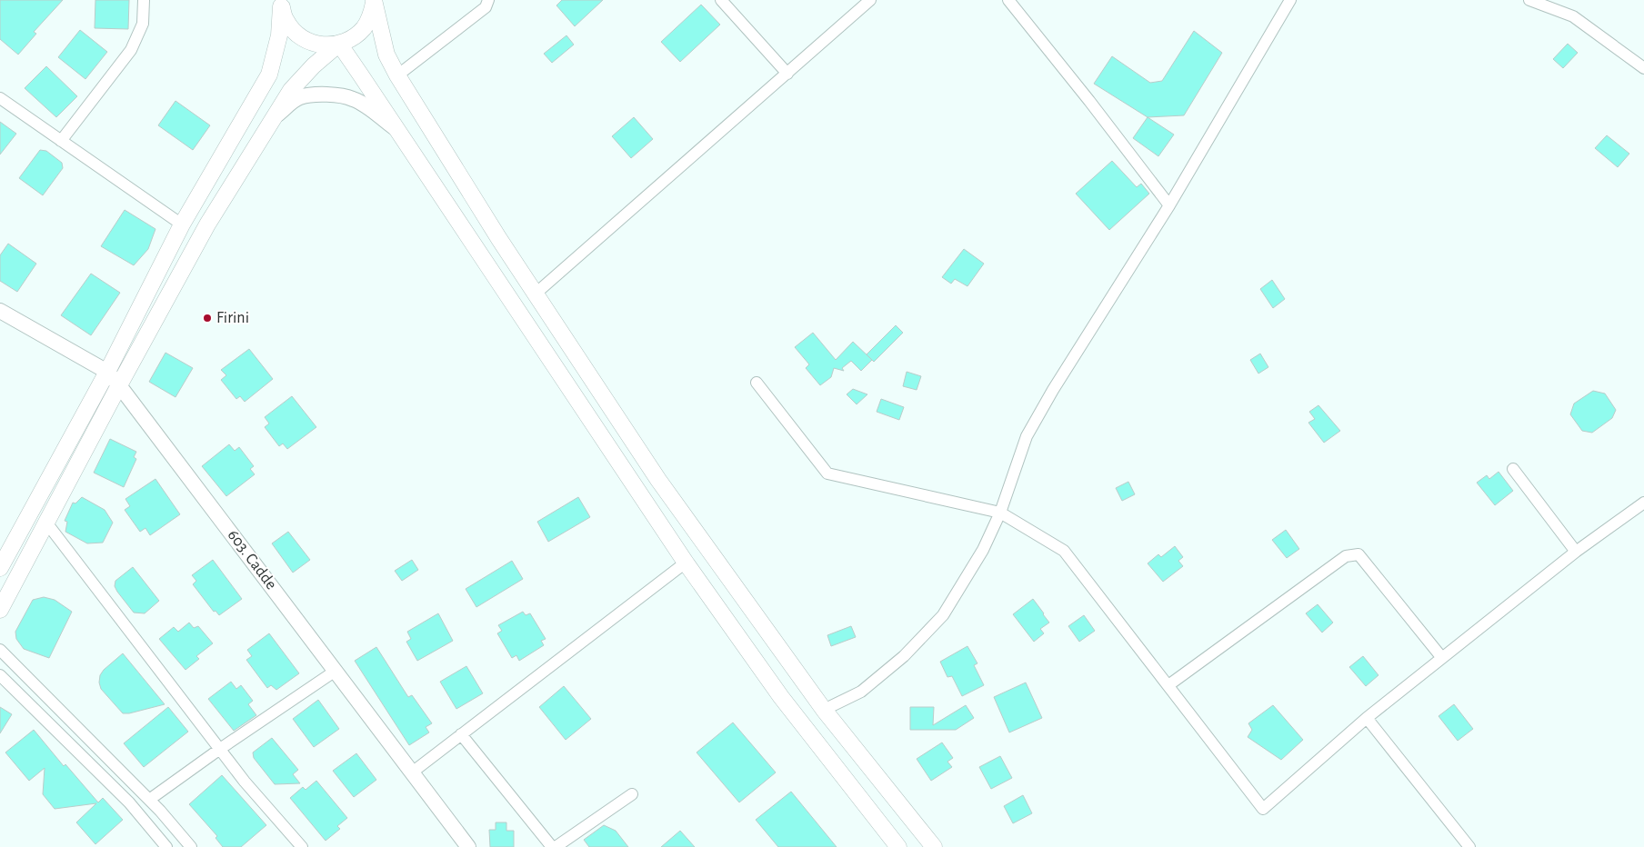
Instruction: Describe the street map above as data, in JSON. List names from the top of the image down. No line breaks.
{"streets":{"street":["603. Cadde"]},"places":["Firini"]}
